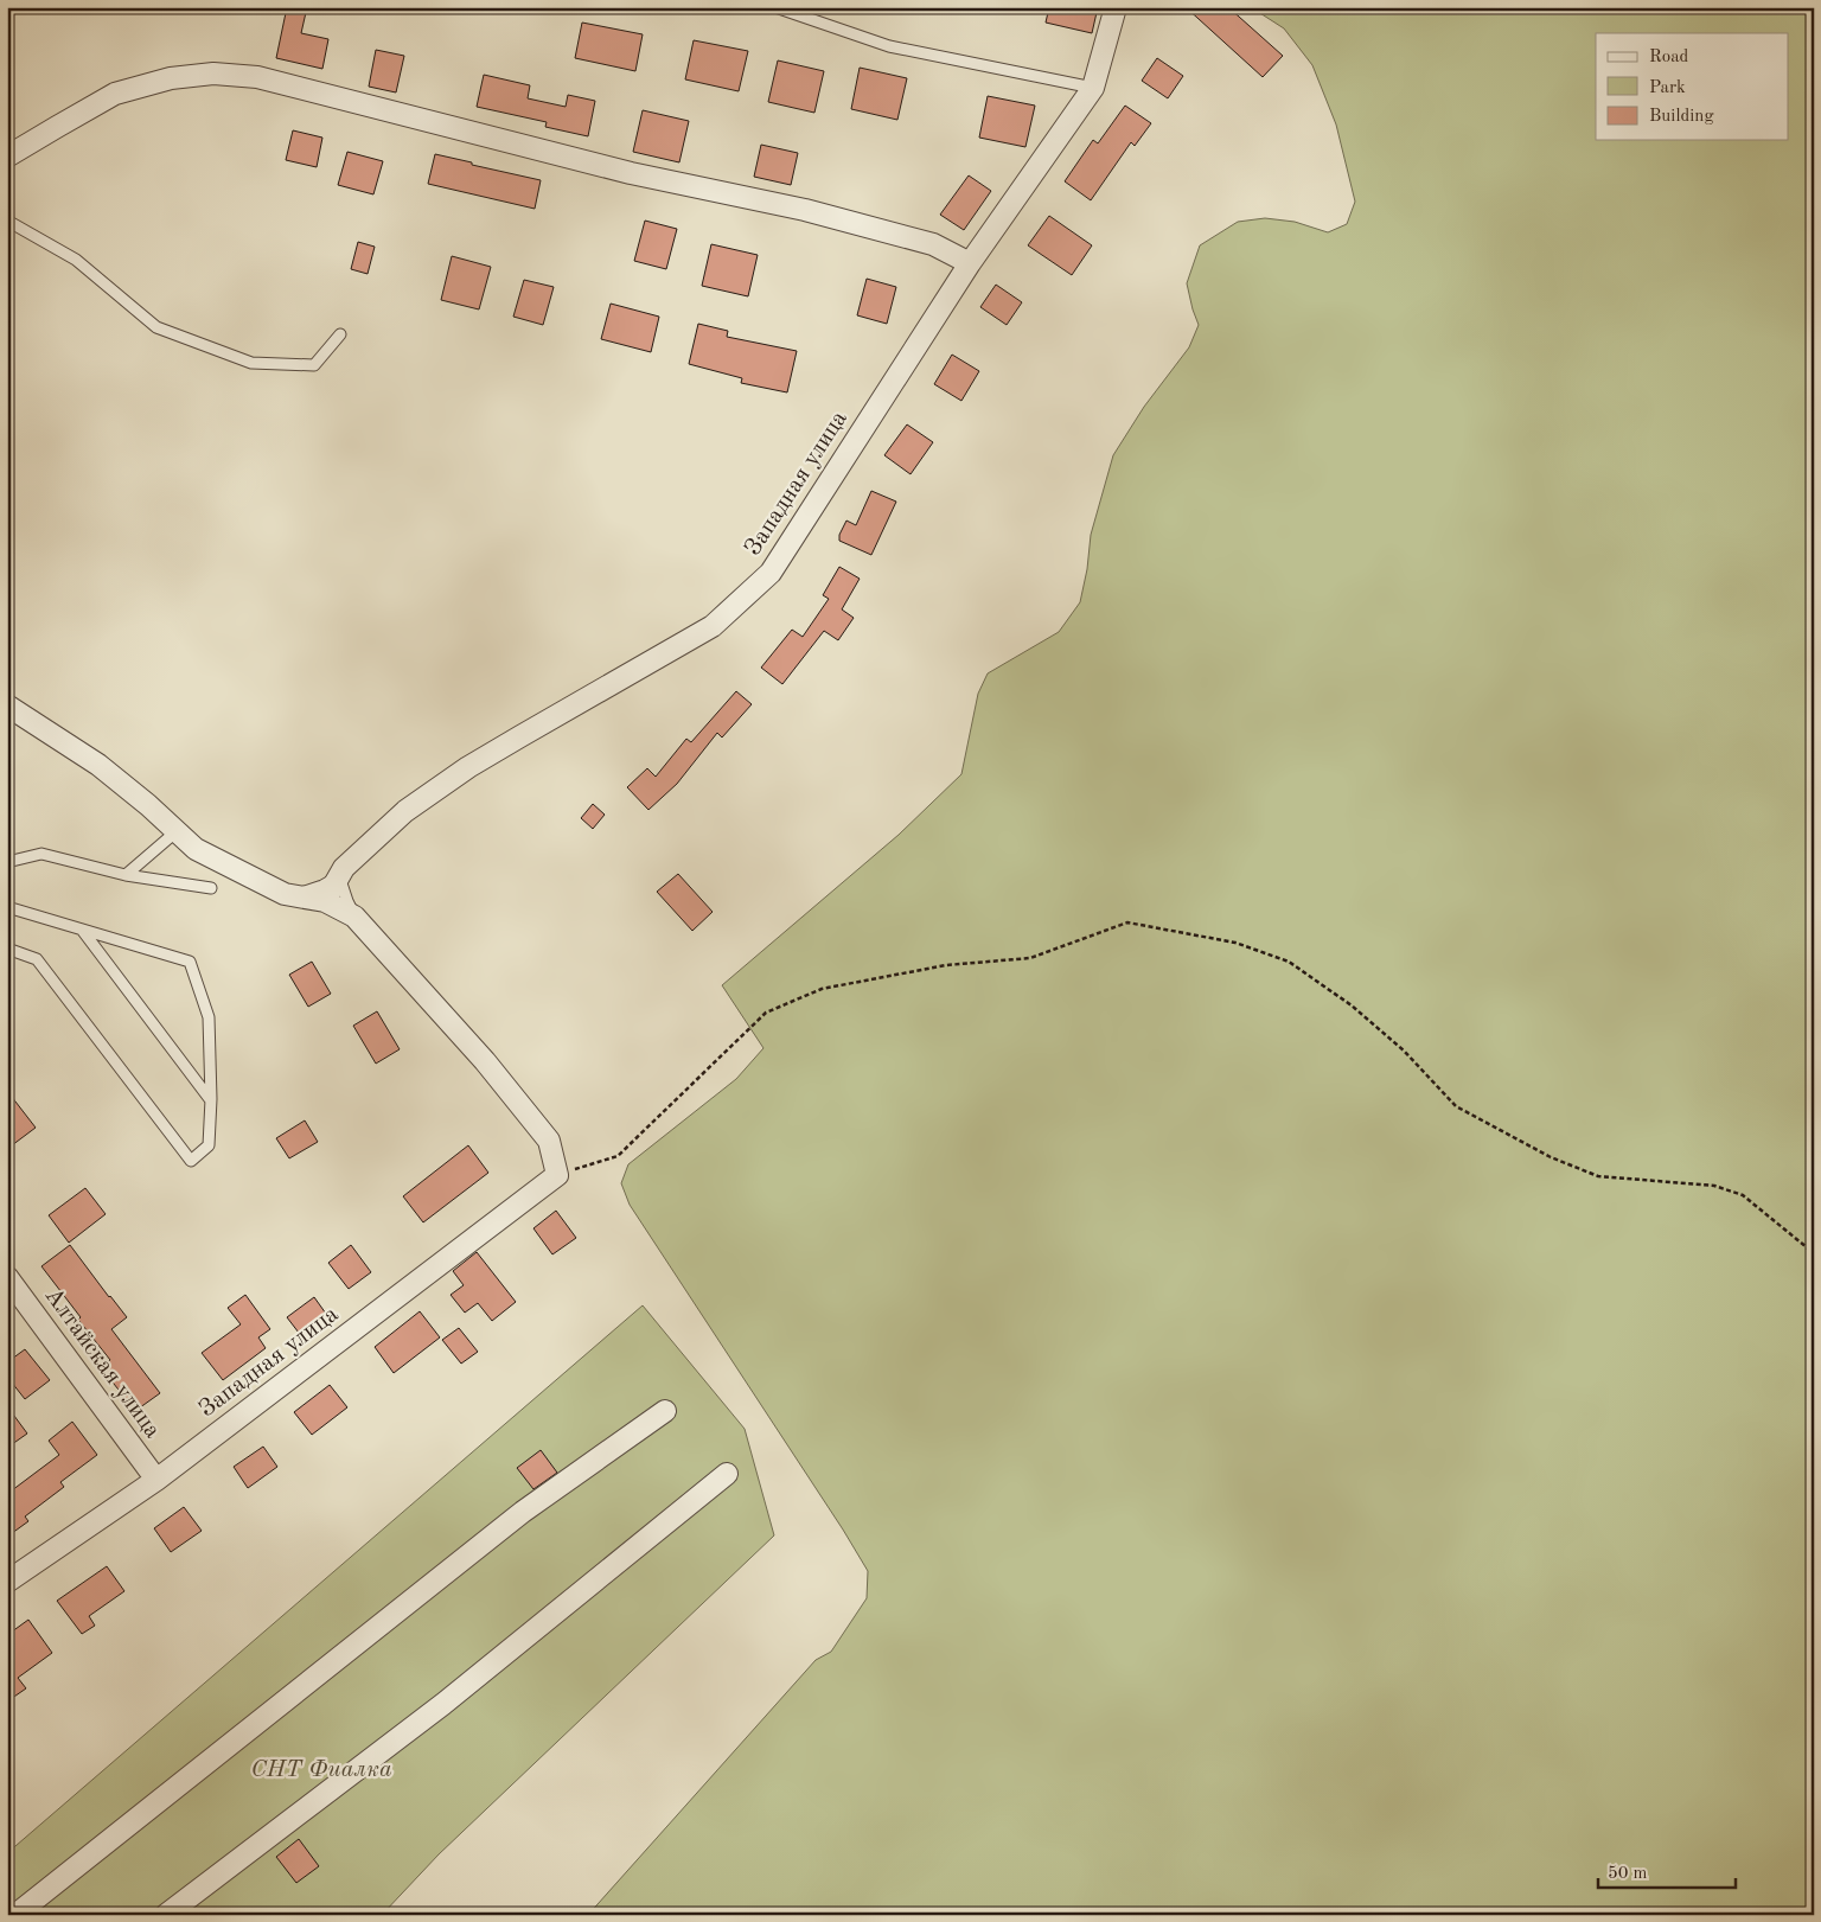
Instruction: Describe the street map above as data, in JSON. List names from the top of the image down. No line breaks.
{"streets":{"street":["Западная улица","Алтайская улица"]},"crossings":[["Западная улица","Алтайская улица"]],"parks":["СНТ Фиалка"],"legend":["Road","Park","Building"],"scale_bar":"50 m"}
